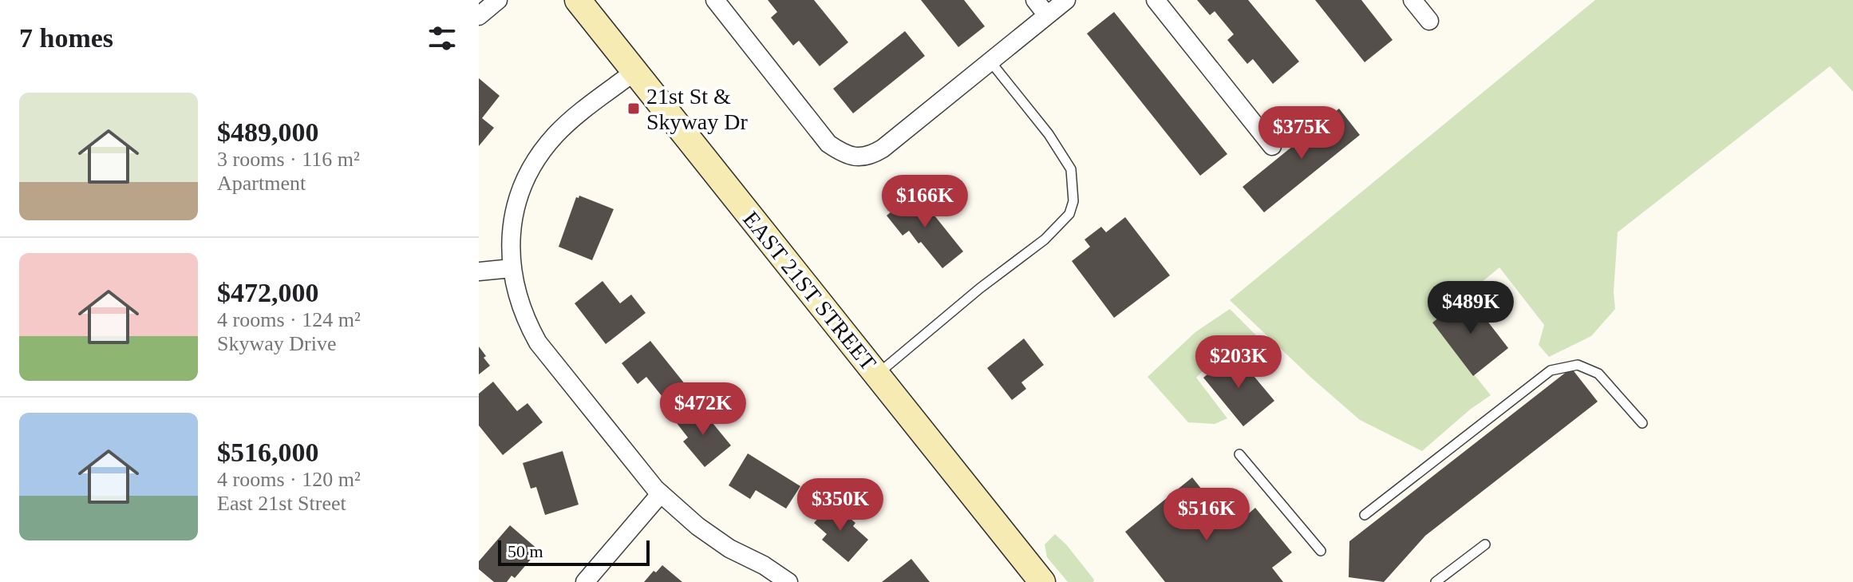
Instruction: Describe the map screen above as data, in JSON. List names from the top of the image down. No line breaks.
{"streets":{"main road":["EAST 21ST STREET"]},"places":{"transit":["21st St & Skyway Dr"]},"scale_bar":"50 m","page":{"heading":"7 homes","list":[{"name":"$489,000","note":"3 rooms · 116 m² · Apartment"},{"name":"$472,000","note":"4 rooms · 124 m² · Skyway Drive"},{"name":"$516,000","note":"4 rooms · 120 m² · East 21st Street"}],"price":["$375K","$166K","$489K","$203K","$472K","$350K","$516K"],"scale":"50 m"}}
